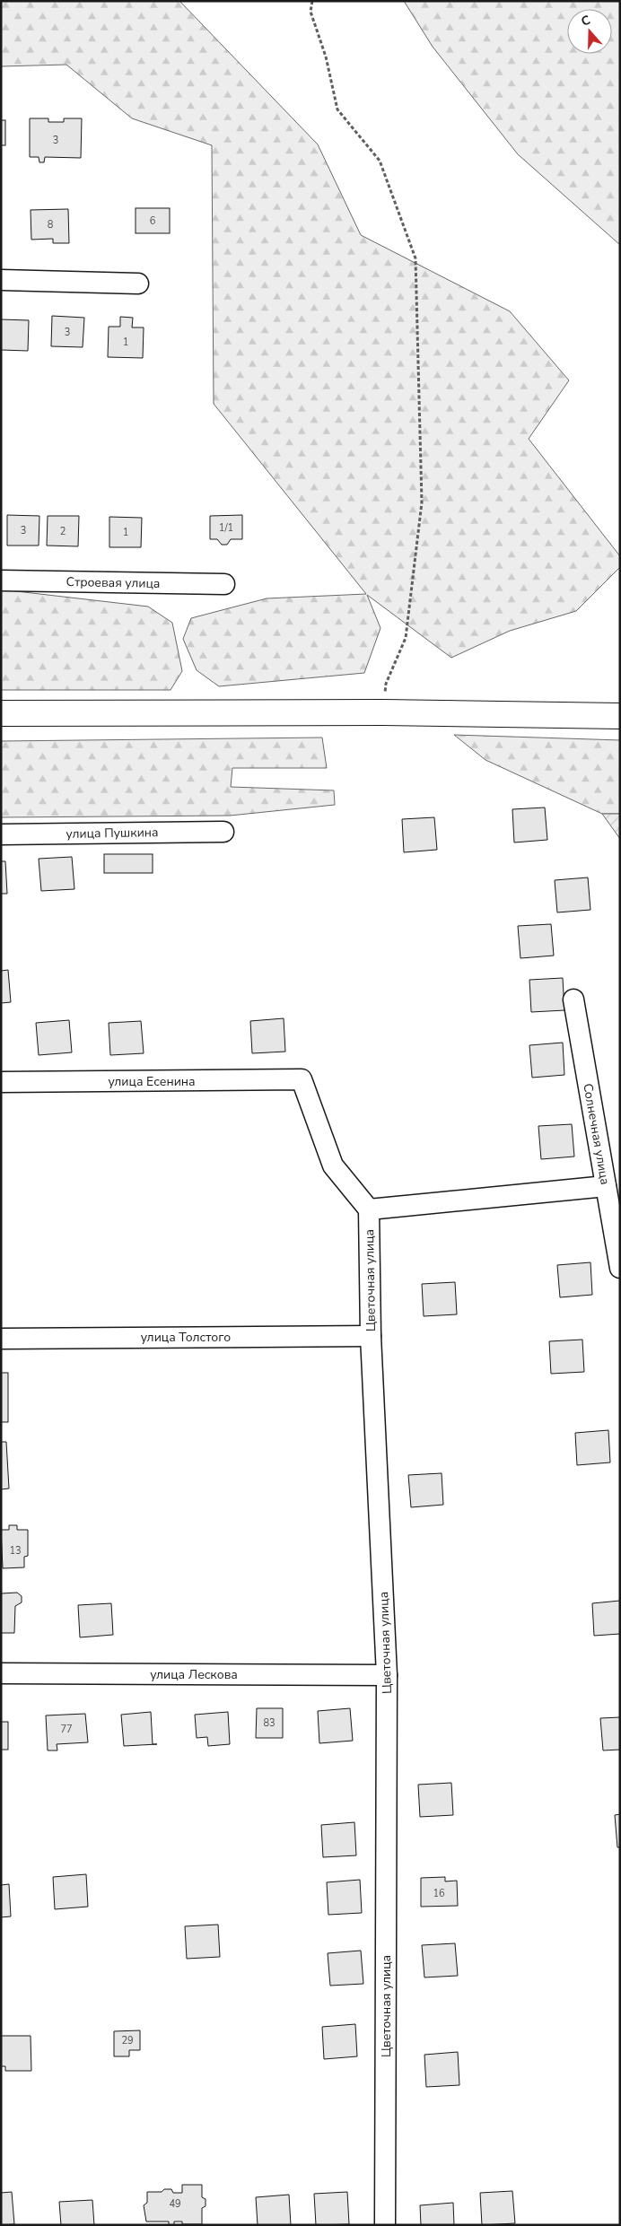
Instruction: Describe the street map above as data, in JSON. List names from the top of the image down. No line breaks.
{"streets":{"street":["Строевая улица","улица Пушкина","улица Есенина","Солнечная улица","Цветочная улица","улица Толстого","улица Лескова"]},"crossings":[["улица Есенина","Цветочная улица"],["Цветочная улица","улица Толстого"],["Цветочная улица","улица Лескова"]],"house_numbers":["3","6","8","3","1","1/1","3","2","1","13","83","77","16","29","49"],"north":"top"}
